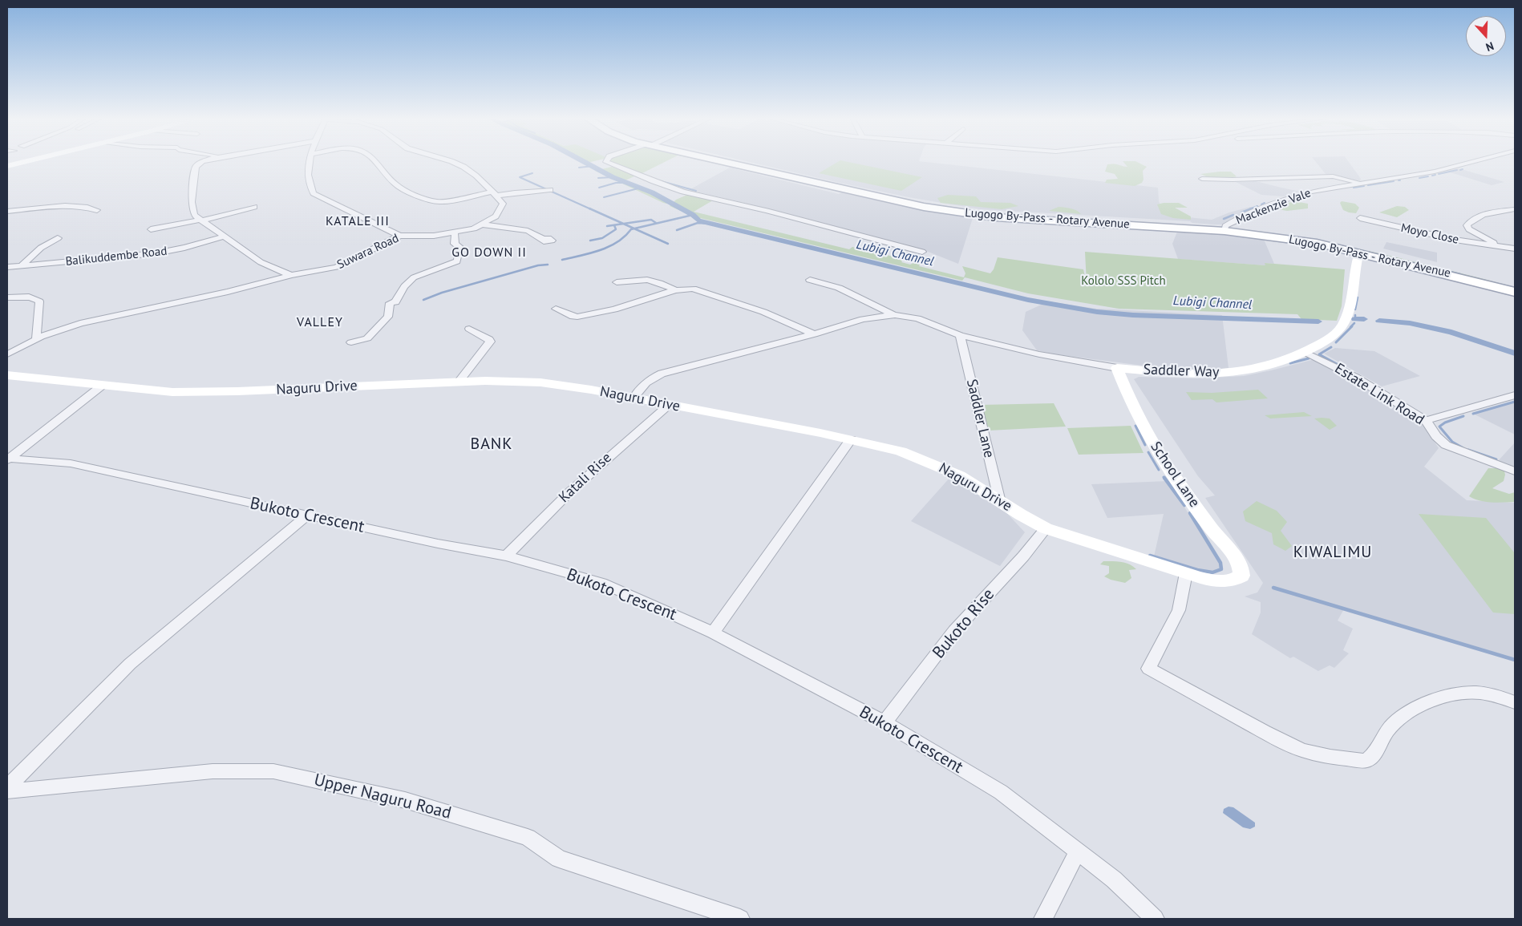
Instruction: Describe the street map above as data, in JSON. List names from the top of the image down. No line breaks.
{"streets":{"main road":["Lugogo By-Pass - Rotary Avenue"],"street":["Mackenzie Vale","Moyo Close","Suwara Road","Balikuddembe Road","Saddler Way","Naguru Drive","Estate Link Road","Saddler Lane","School Lane","Katali Rise","Bukoto Crescent","Bukoto Rise","Upper Naguru Road"]},"crossings":[["Mackenzie Vale","Lugogo By-Pass - Rotary Avenue"],["Lugogo By-Pass - Rotary Avenue","Saddler Way"],["Saddler Way","Estate Link Road"],["Saddler Way","Saddler Lane"],["Saddler Way","School Lane"],["Naguru Drive","Saddler Lane"],["Naguru Drive","School Lane"],["Naguru Drive","Katali Rise"],["Naguru Drive","Bukoto Rise"],["Katali Rise","Bukoto Crescent"],["Bukoto Crescent","Bukoto Rise"]],"districts":["KATALE III","GO DOWN II","VALLEY","BANK","KIWALIMU"],"water":["Lubigi Channel"],"parks":["Kololo SSS Pitch"],"north":"bottom"}
